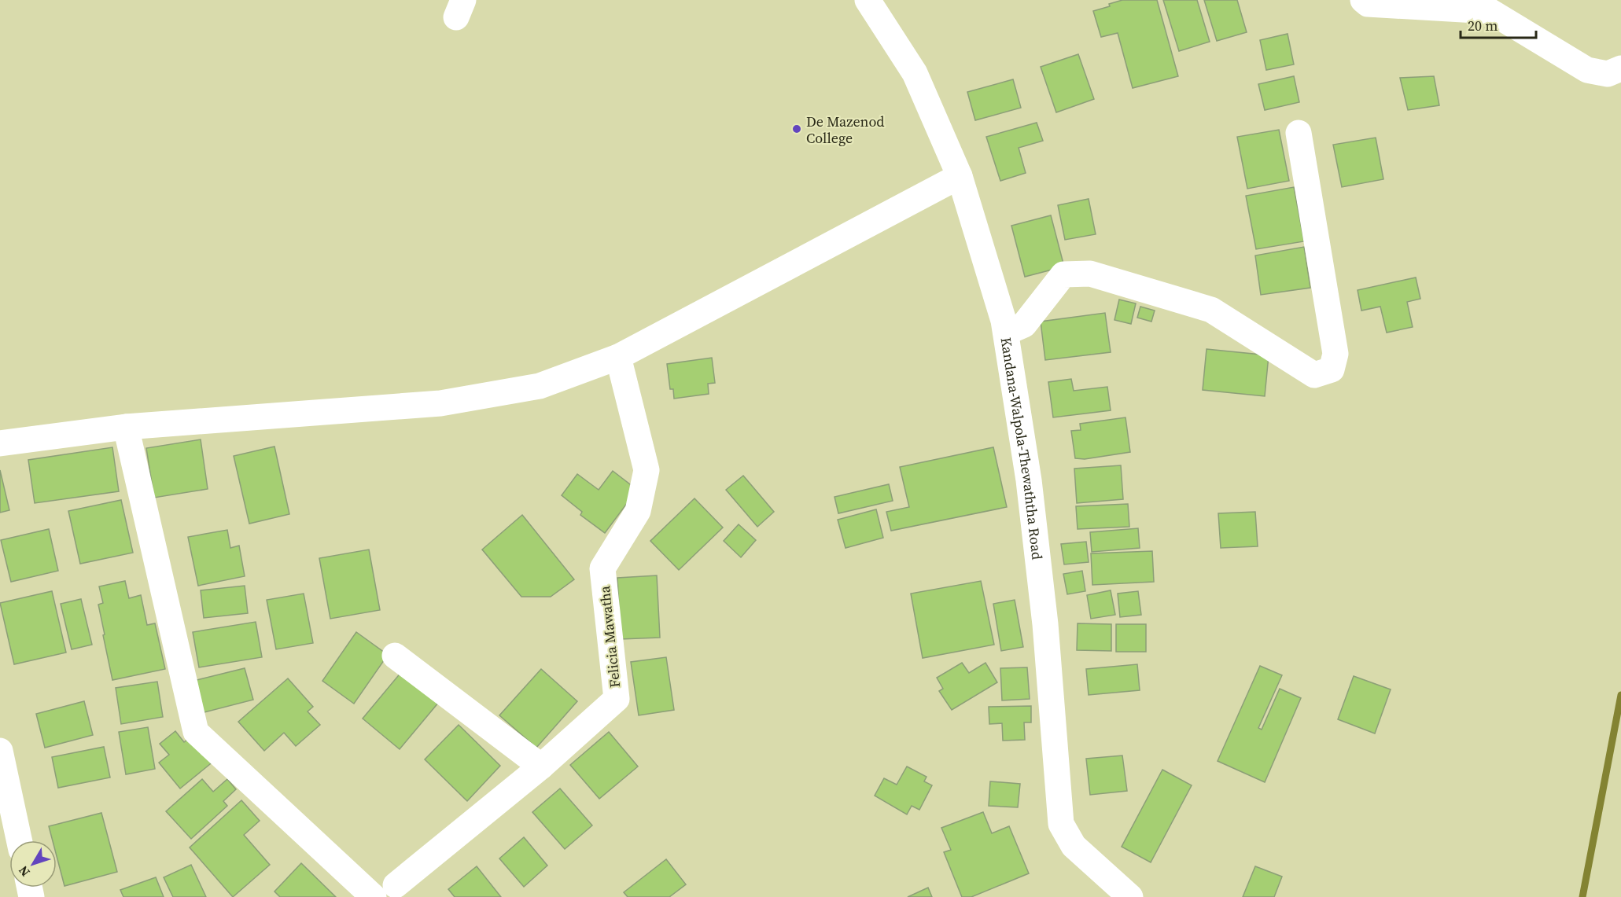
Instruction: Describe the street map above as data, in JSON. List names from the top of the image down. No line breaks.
{"streets":{"street":["Kandana-Walpola-Thewaththa Road","Felicia Mawatha"]},"places":["De Mazenod College"],"scale_bar":"20 m","north":"bottom left"}
